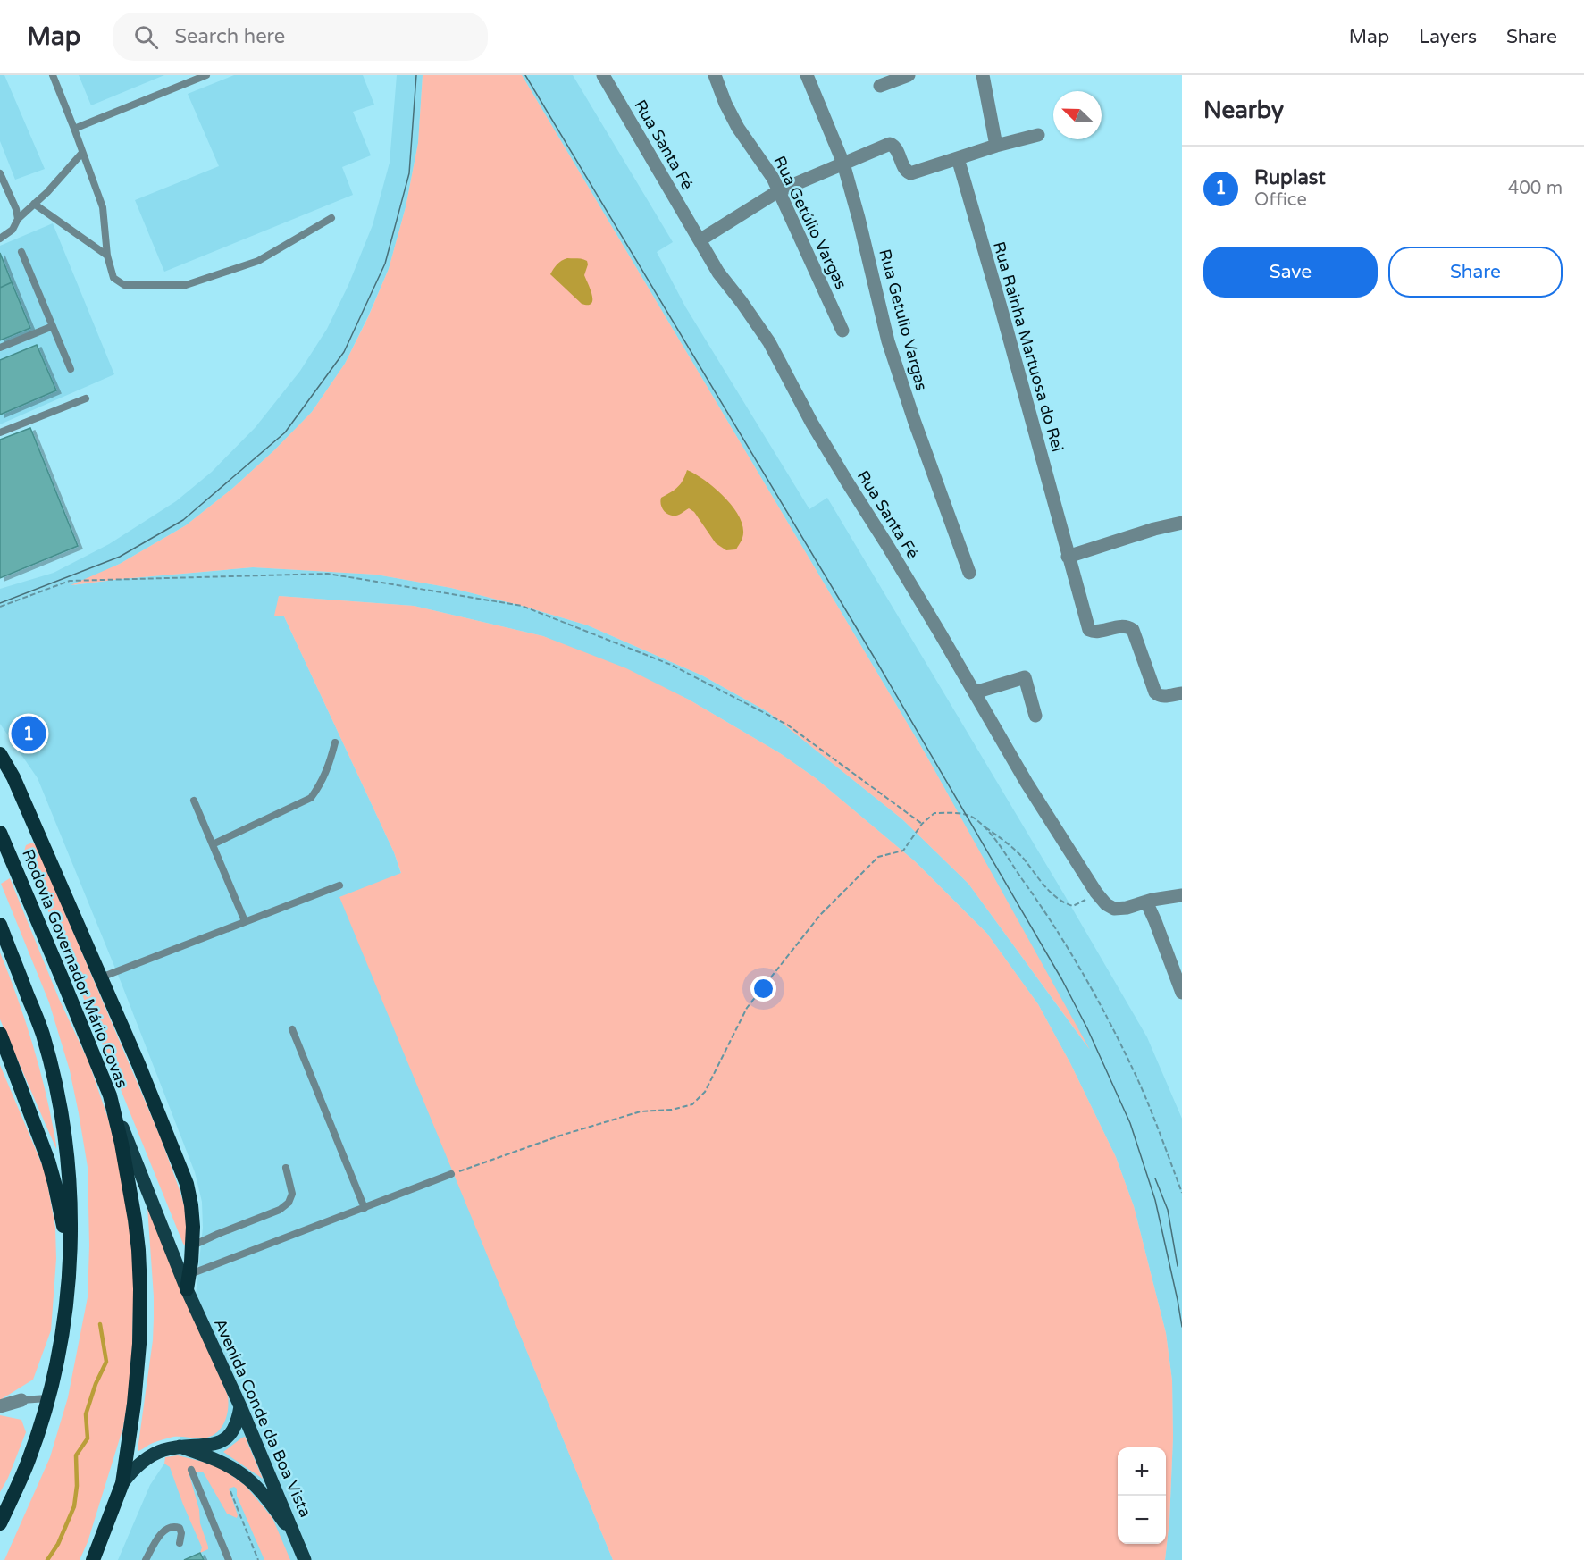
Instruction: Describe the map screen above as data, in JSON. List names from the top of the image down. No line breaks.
{"streets":{"highway":["Rodovia Governador Mário Covas"],"main road":["Avenida Conde da Boa Vista"],"street":["Rua Santa Fé","Rua Getúlio Vargas","Rua Getulio Vargas","Rua Rainha Martuosa do Rei"]},"crossings":[["Rodovia Governador Mário Covas","Avenida Conde da Boa Vista"]],"north":"top left","page":{"header":"Map","search":"Search here","nav":["Map","Layers","Share"],"heading":"Nearby","list":[{"mark":"1","name":"Ruplast","note":"Office","value":"400 m"}],"buttons":["Save","Share"],"pins":"1","map_buttons":["+","−"]}}
